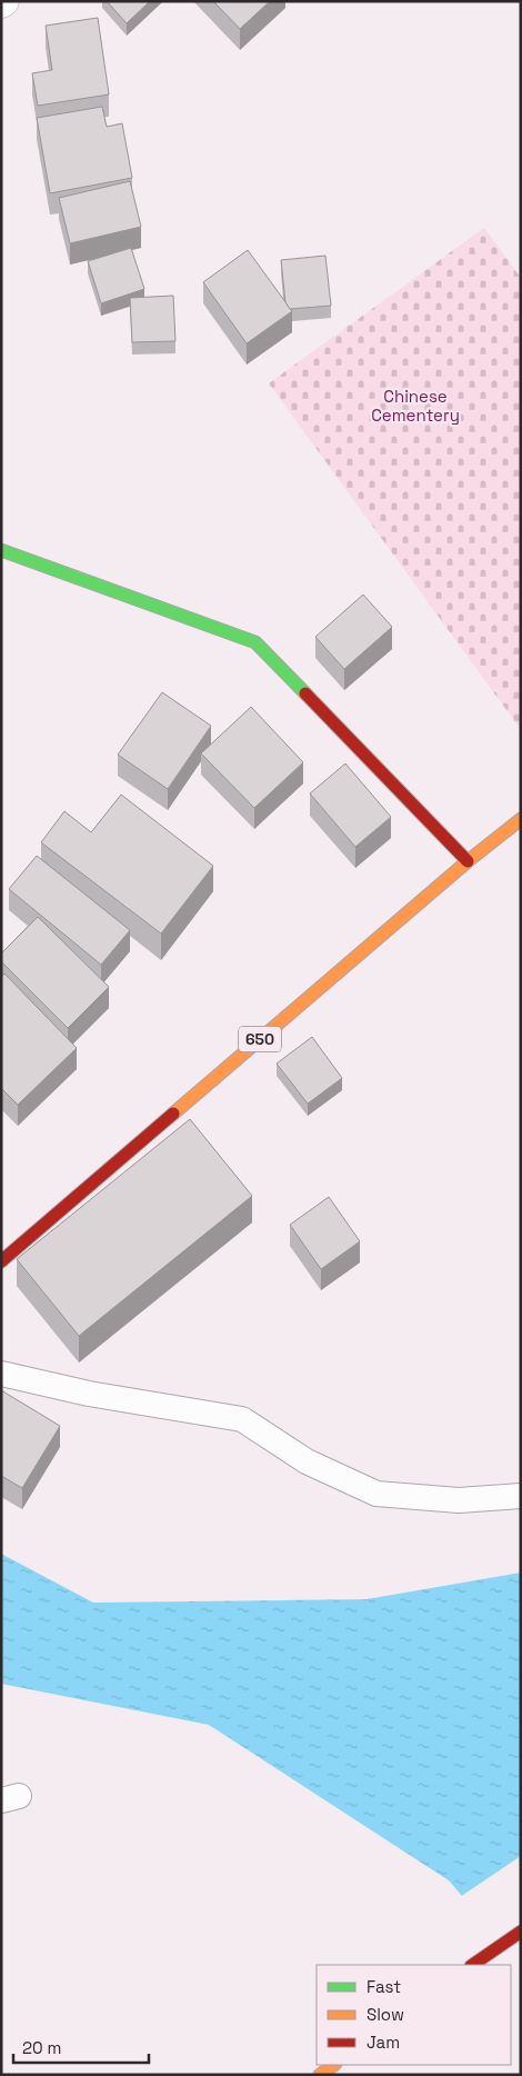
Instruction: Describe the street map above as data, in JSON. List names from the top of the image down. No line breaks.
{"streets":{"main road":["650"]},"parks":["Chinese Cementery"],"legend":["Fast","Slow","Jam"],"scale_bar":"20 m"}
